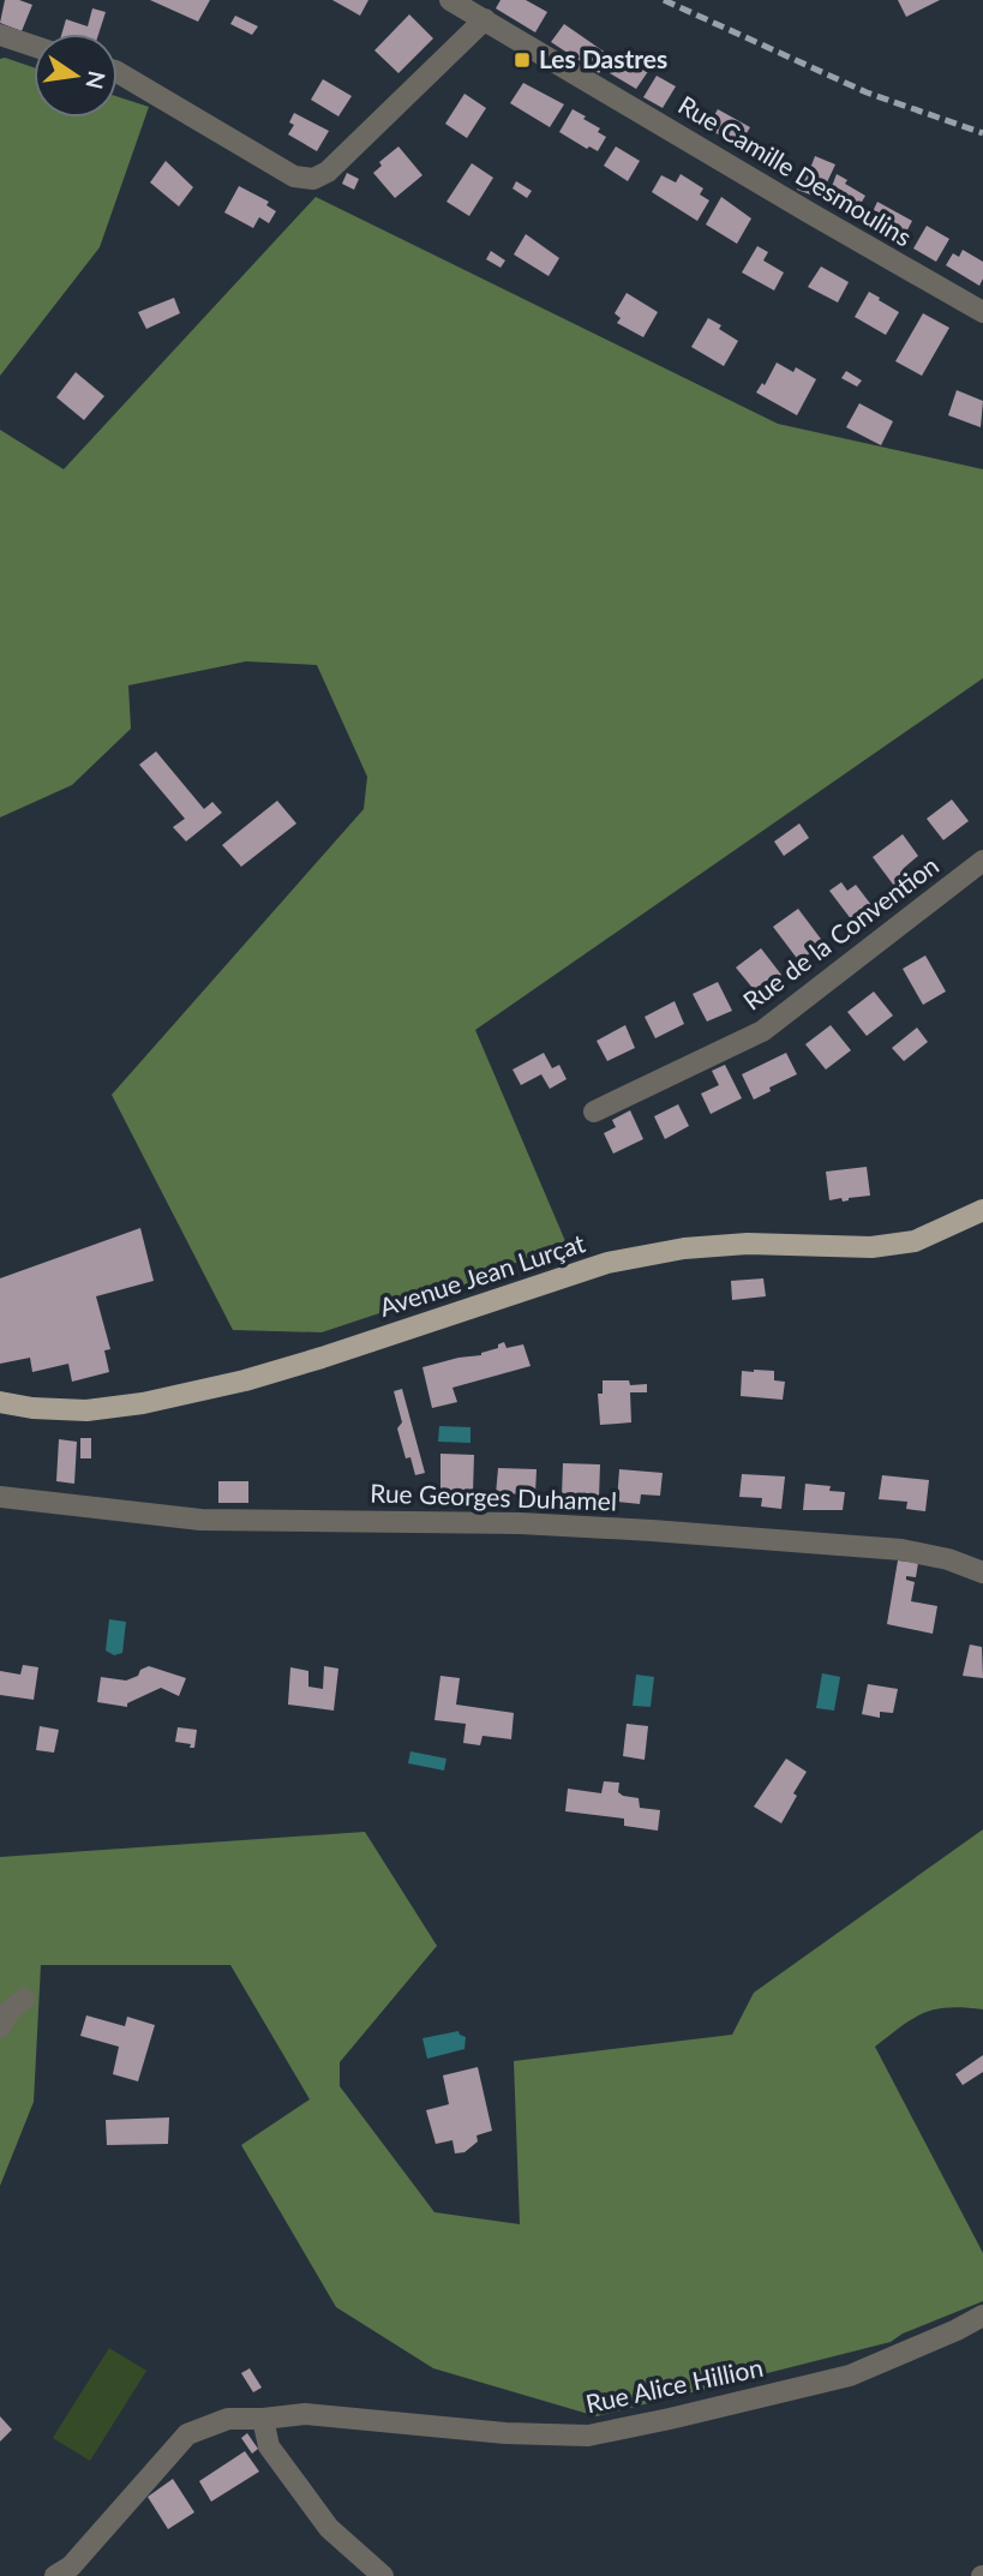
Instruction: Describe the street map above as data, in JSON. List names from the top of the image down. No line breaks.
{"streets":{"main road":["Avenue Jean Lurçat"],"street":["Rue Camille Desmoulins","Rue de la Convention","Rue Georges Duhamel","Rue Alice Hillion"]},"places":{"transit":["Les Dastres"]},"north":"right"}
